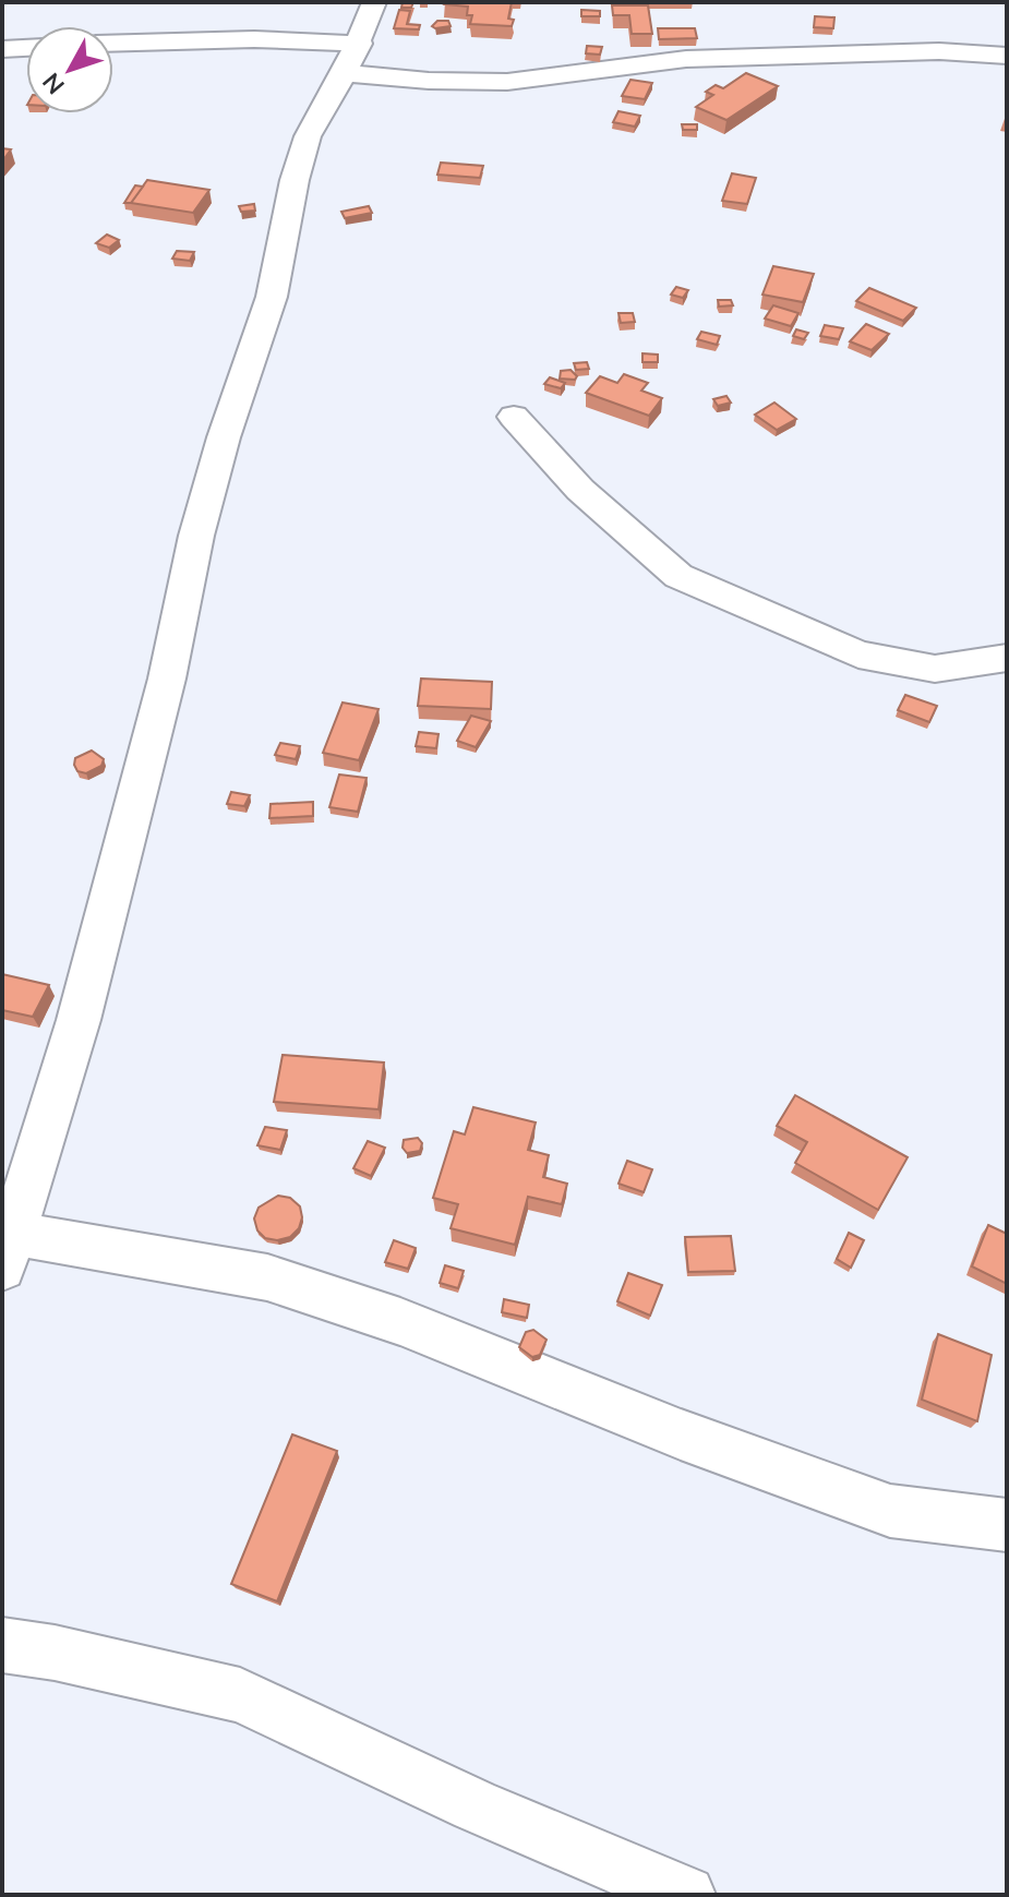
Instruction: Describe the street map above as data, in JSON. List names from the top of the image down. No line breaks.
{"north":"bottom left"}
